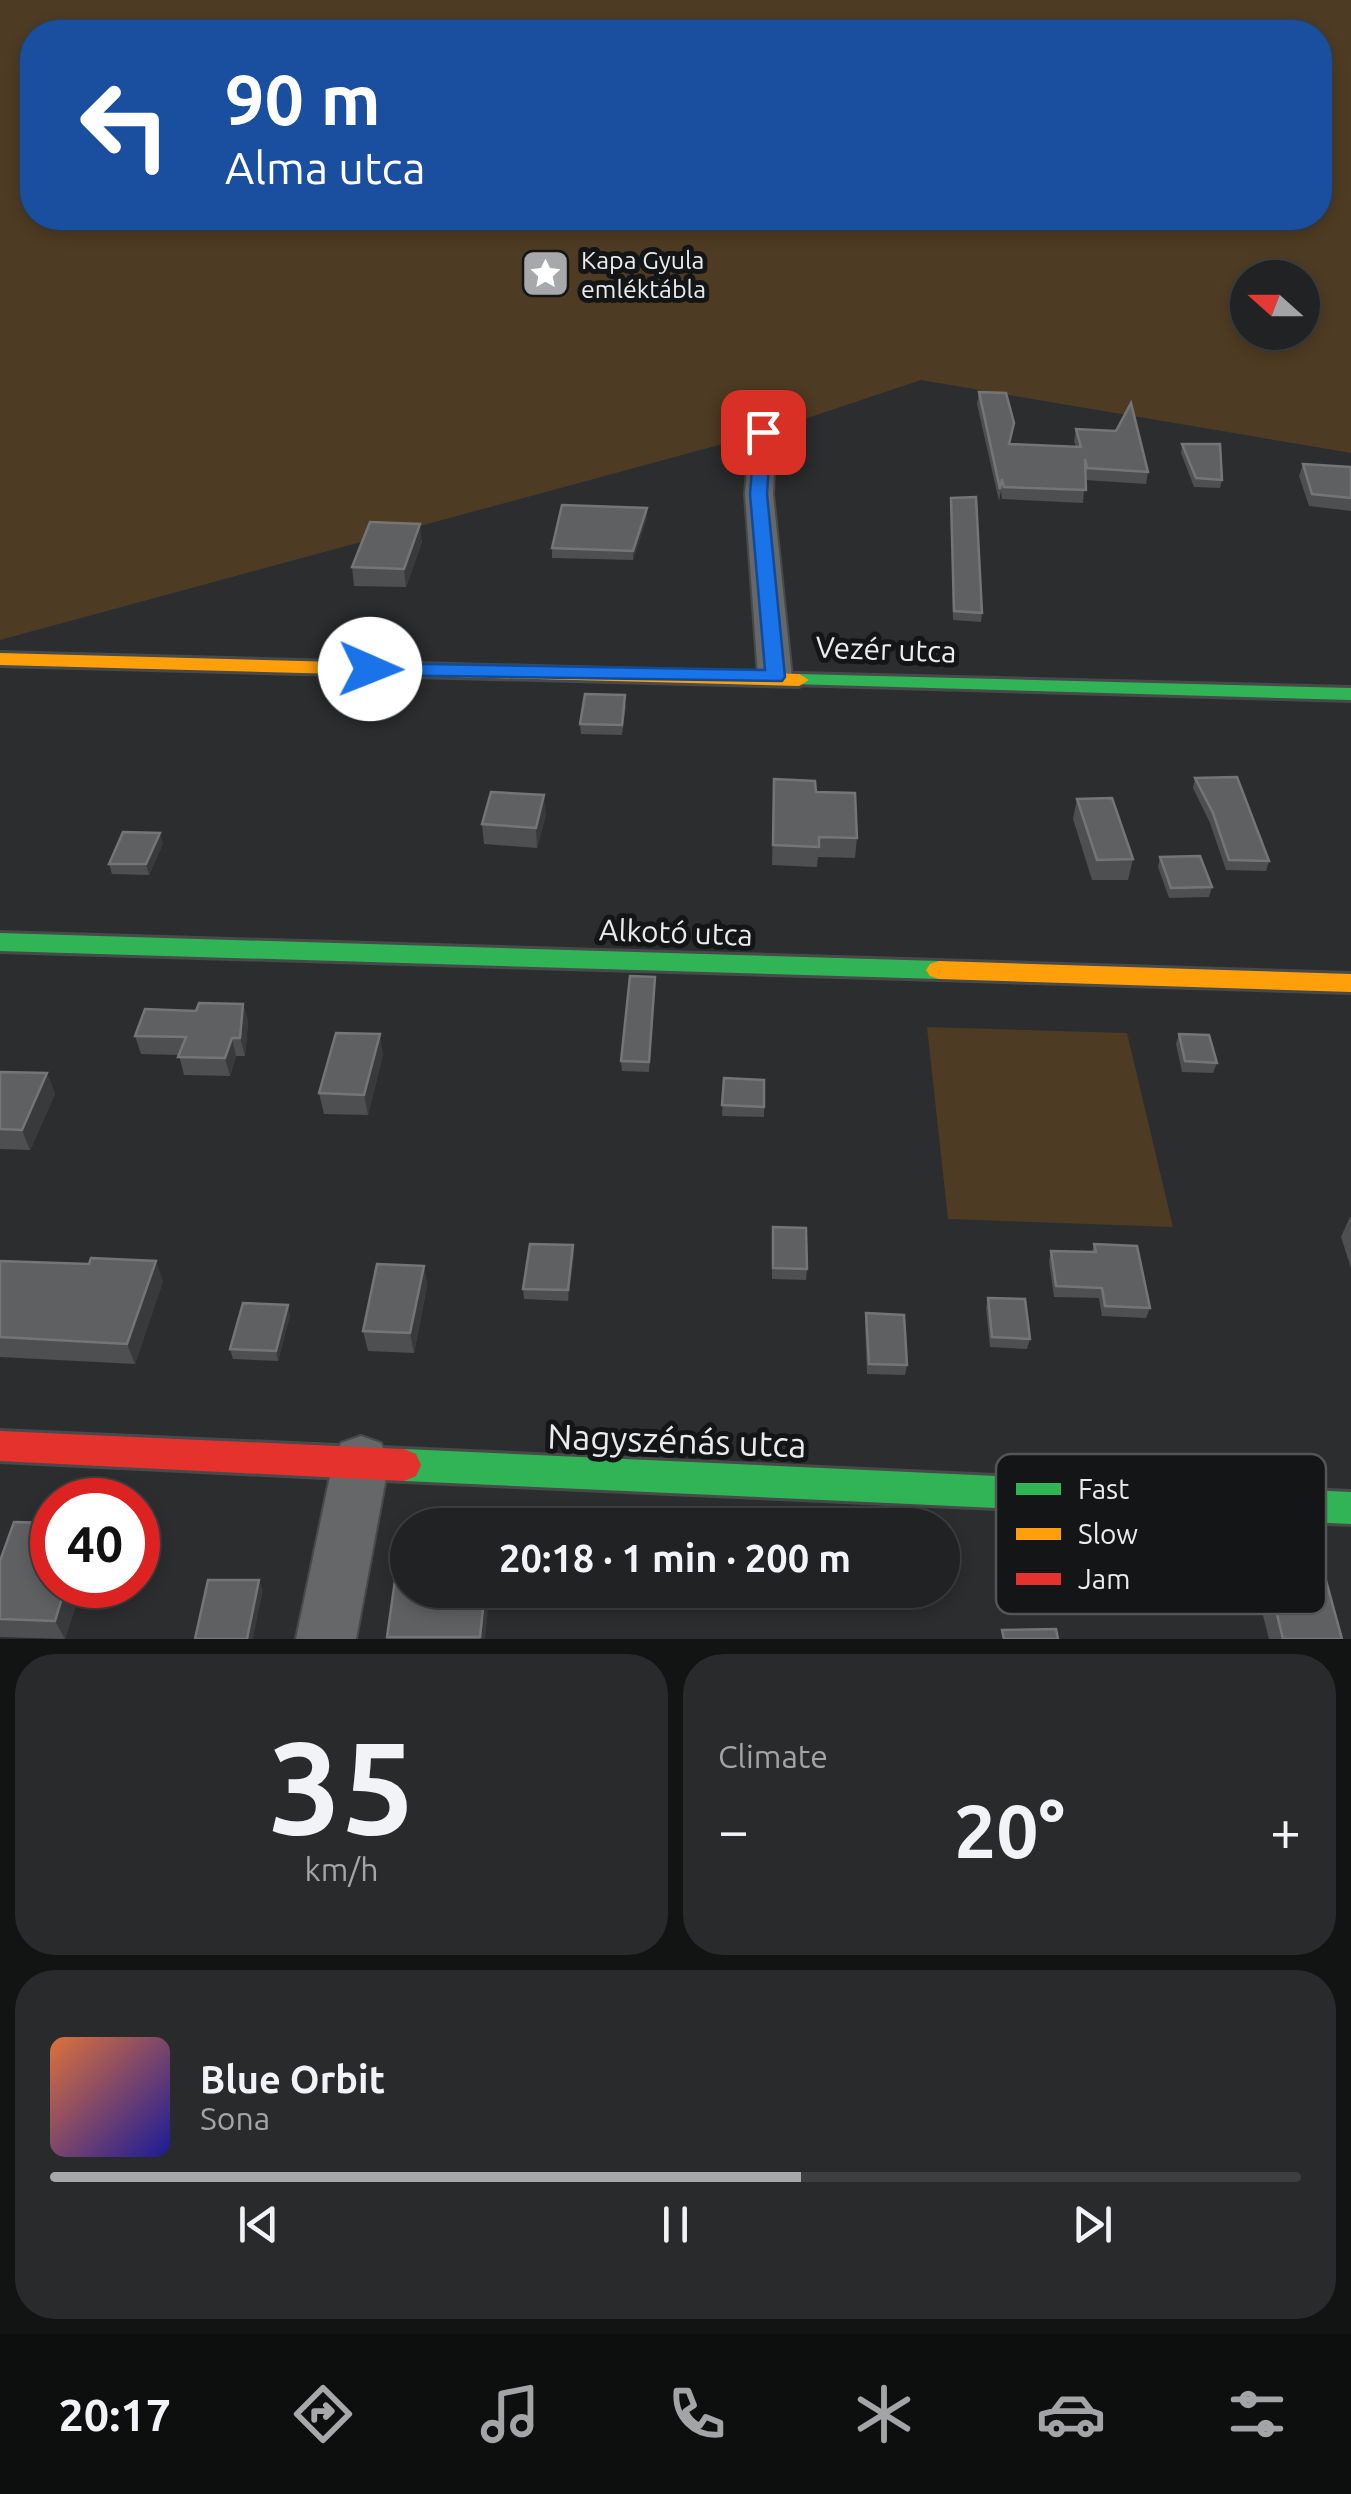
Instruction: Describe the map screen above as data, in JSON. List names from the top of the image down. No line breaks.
{"streets":{"street":["Vezér utca","Alkotó utca","Nagyszénás utca"]},"places":{"place":["Kapa Gyula emléktábla"]},"legend":["Fast","Slow","Jam"],"north":"left","page":{"turn":["90 m","Alma utca"],"limit":"40","trip":"20:18 · 1 min · 200 m","tile":[["35","km/h"],"Climate"],"heat":["−","20°","+"],"song":["Blue Orbit","Sona"],"tabs":"20:17"}}
